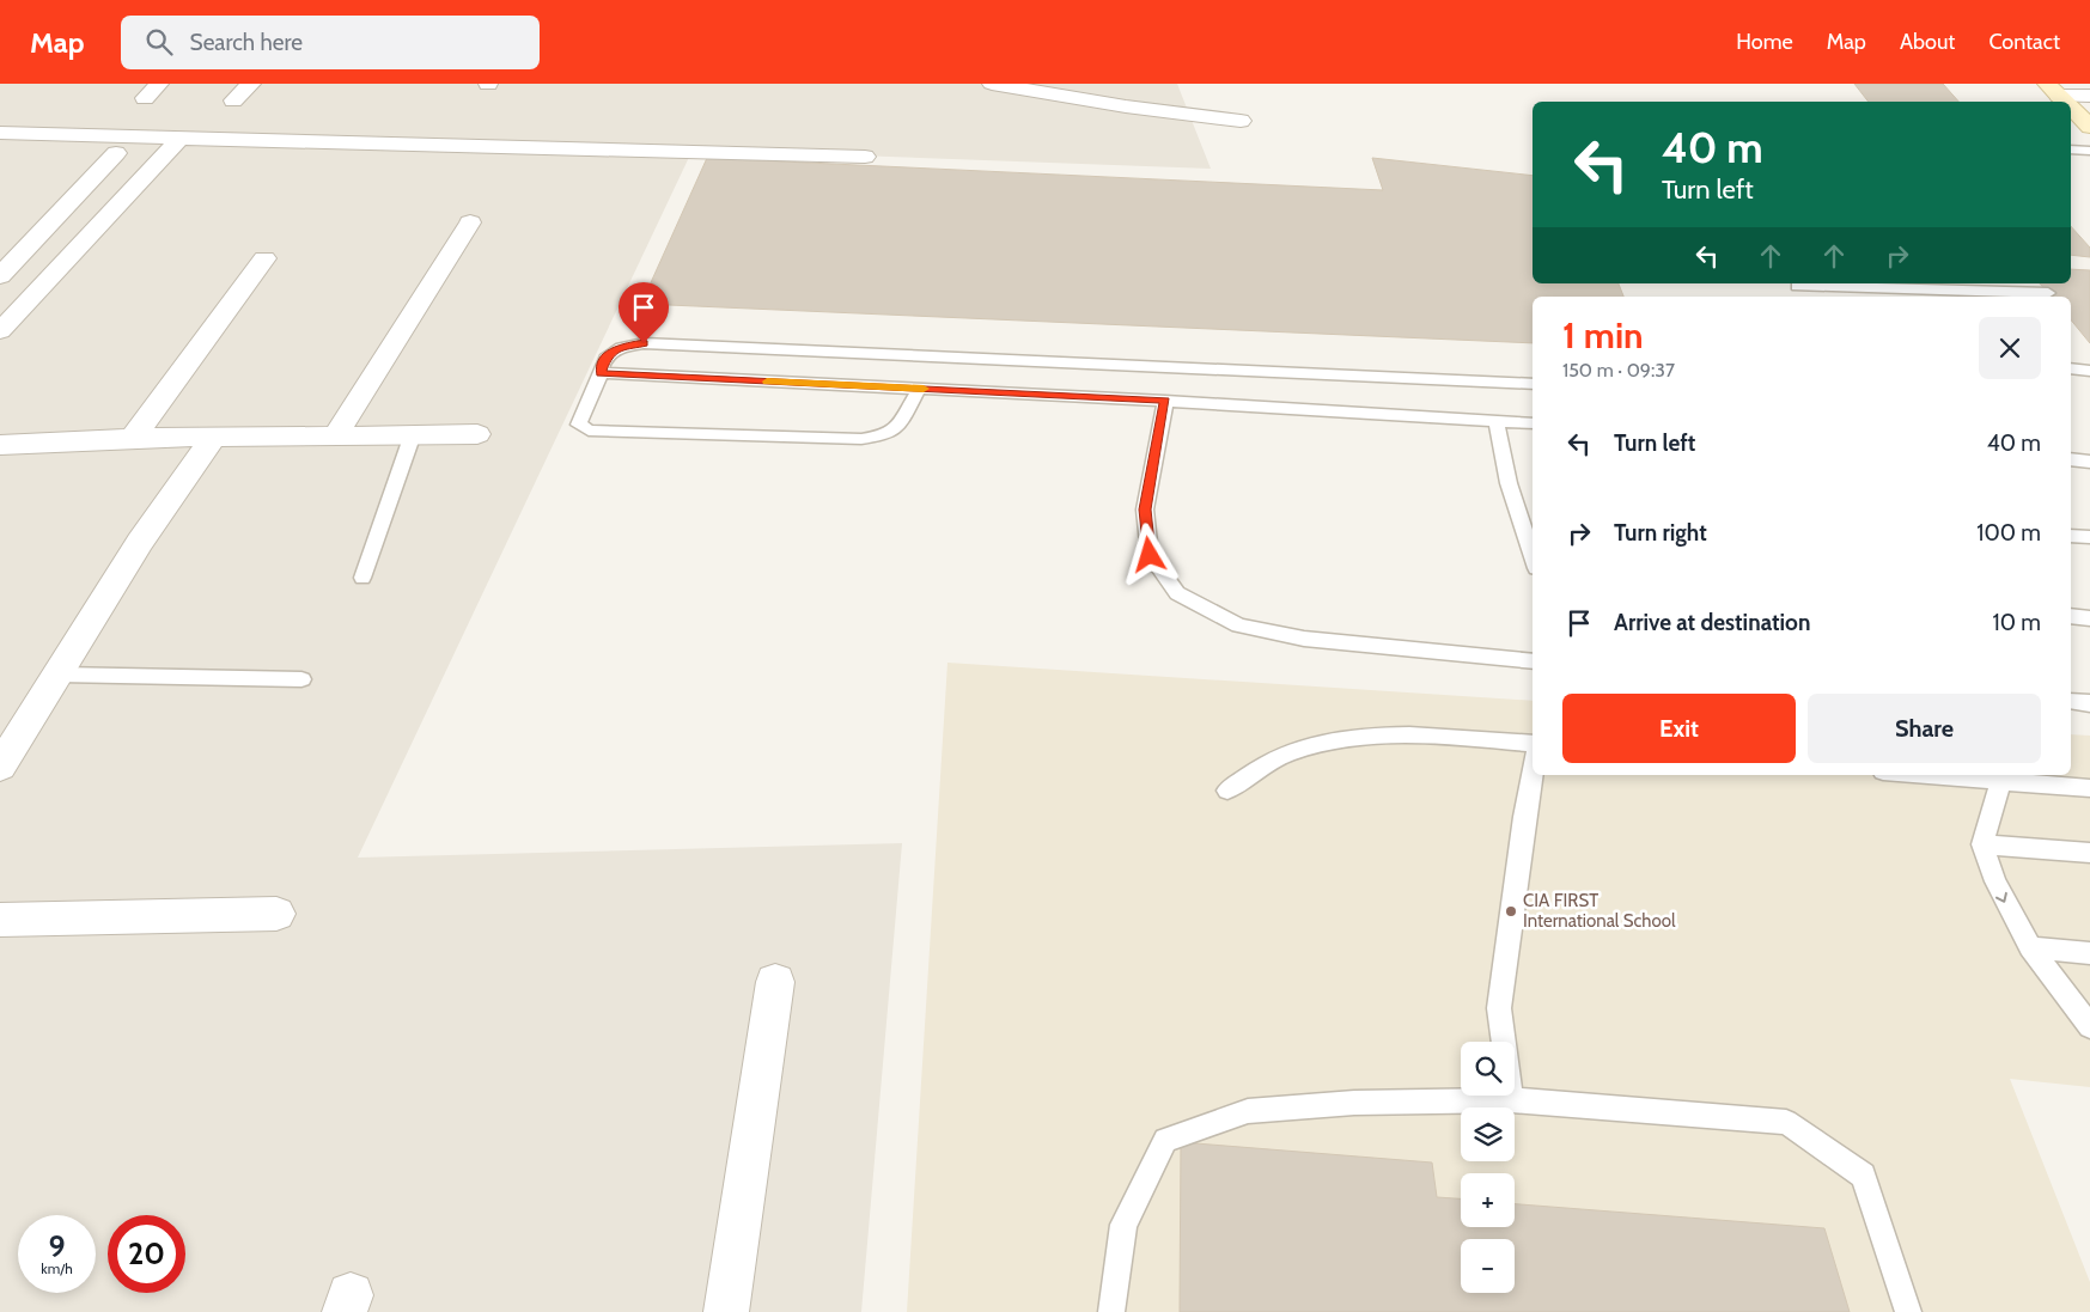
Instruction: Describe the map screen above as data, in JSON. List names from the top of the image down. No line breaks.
{"places":["CIA FIRST International School"],"page":{"header":"Map","search":"Search here","nav":["Home","Map","About","Contact"],"turn":["40 m","Turn left"],"heading":["1 min","150 m · 09:37"],"list":[{"name":"Turn left","value":"40 m"},{"name":"Turn right","value":"100 m"},{"name":"Arrive at destination","value":"10 m"}],"buttons":["Exit","Share"],"map_buttons":["+","−"],"speed":"9 km/h","limit":"20"}}
